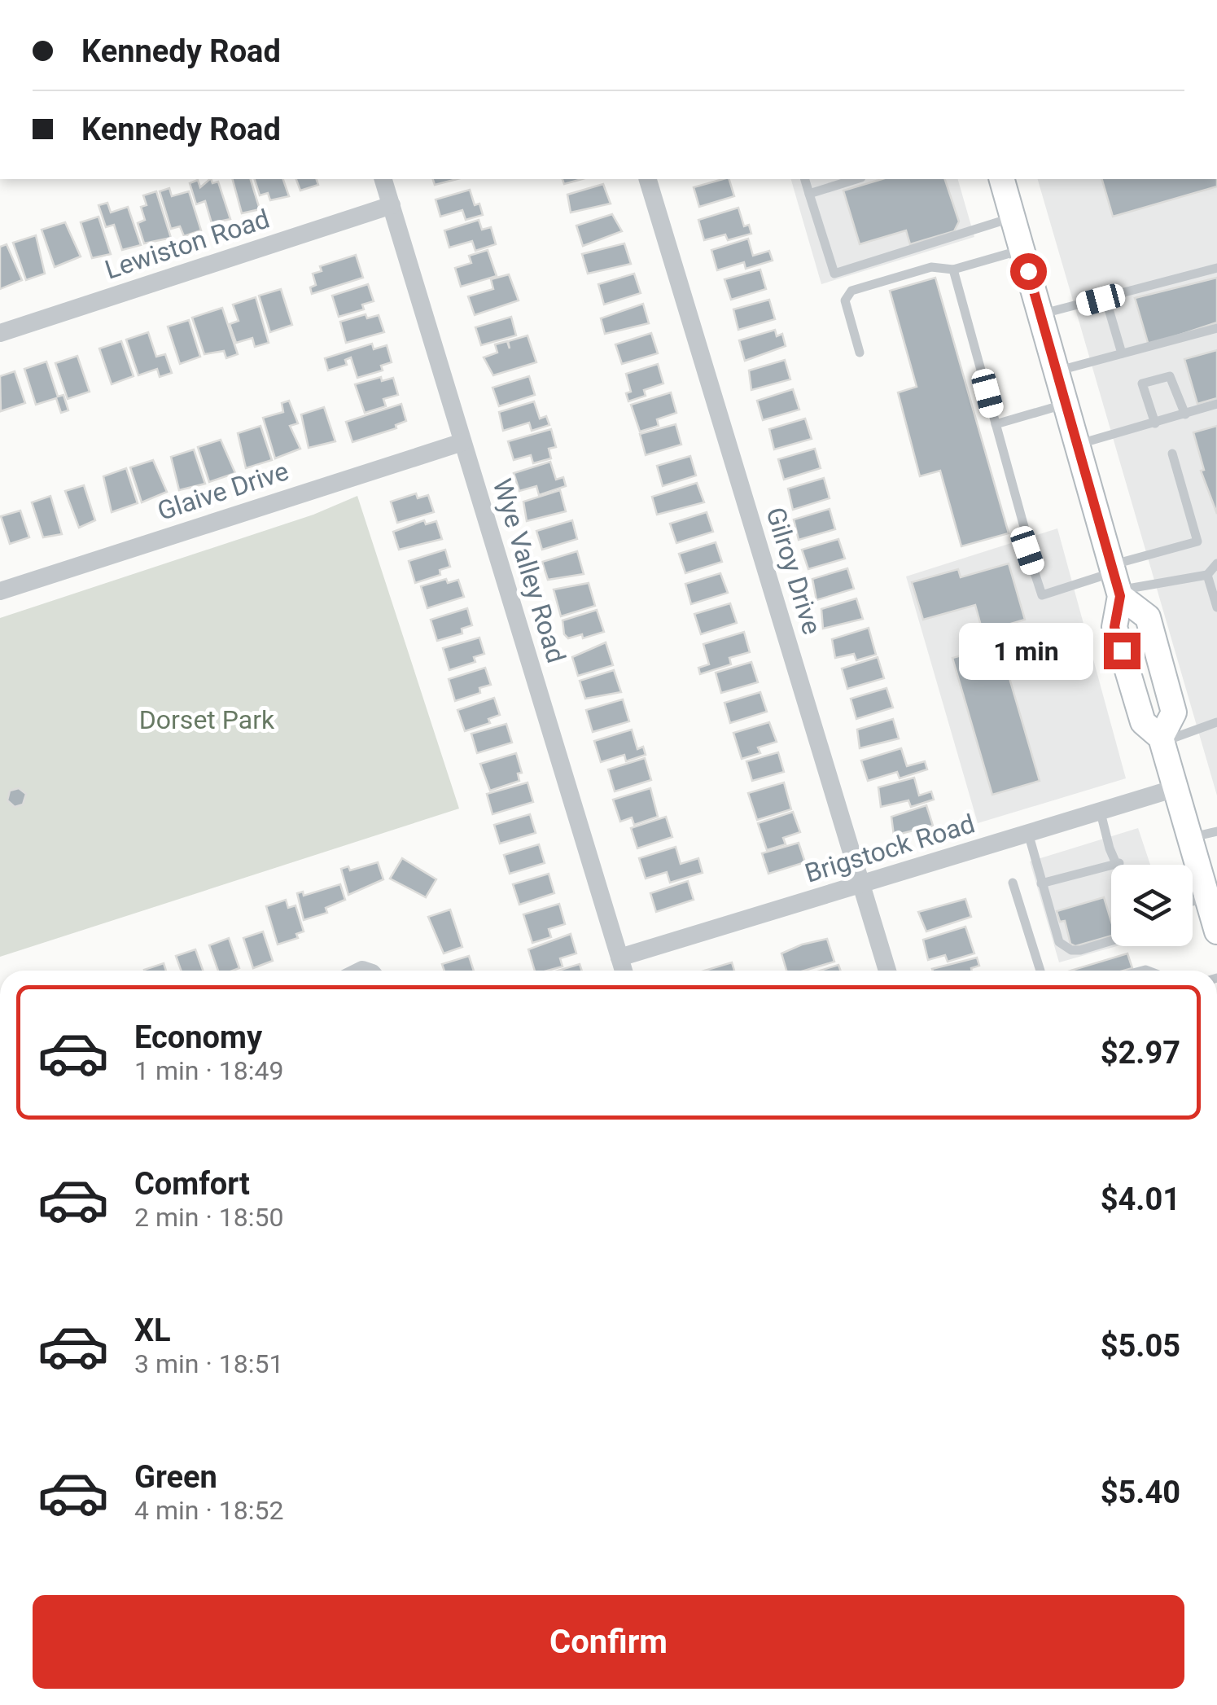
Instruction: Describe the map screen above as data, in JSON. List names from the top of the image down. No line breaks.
{"streets":{"street":["Lewiston Road","Glaive Drive","Wye Valley Road","Gilroy Drive","Brigstock Road"]},"crossings":[["Lewiston Road","Wye Valley Road"],["Glaive Drive","Wye Valley Road"],["Wye Valley Road","Brigstock Road"],["Gilroy Drive","Brigstock Road"]],"parks":["Dorset Park"],"page":{"banner":["Kennedy Road","Kennedy Road"],"bubble":"1 min","list":[{"name":"Economy","note":"1 min · 18:49","value":"$2.97"},{"name":"Comfort","note":"2 min · 18:50","value":"$4.01"},{"name":"XL","note":"3 min · 18:51","value":"$5.05"},{"name":"Green","note":"4 min · 18:52","value":"$5.40"}],"buttons":"Confirm"}}
